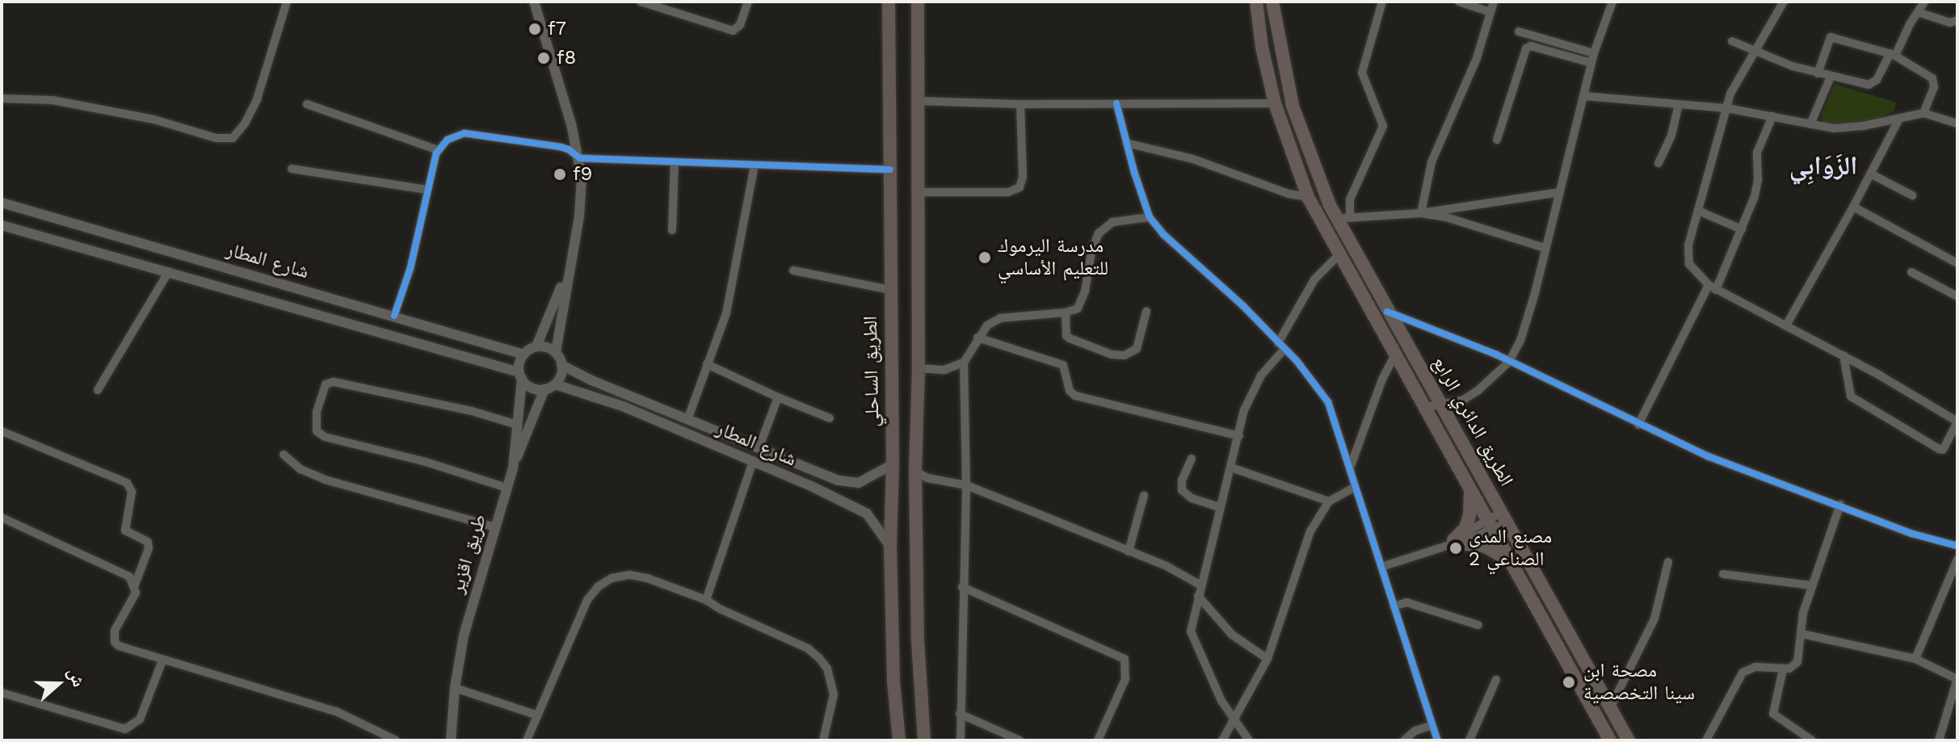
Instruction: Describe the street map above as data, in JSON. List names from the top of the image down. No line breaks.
{"streets":{"highway":["الطريق الساحلي"],"main road":["الطريق الدائري الرابع"],"street":["شارع المطار","طريق اقزير"]},"crossings":[["شارع المطار","الطريق الساحلي"],["شارع المطار","طريق اقزير"]],"districts":["الزَوَابِي"],"places":["f7","f8","f9","مدرسة اليرموك للتعليم الأساسي","مصنع المدى الصناعي 2","مصحة ابن سينا التخصصية"],"north":"right"}
